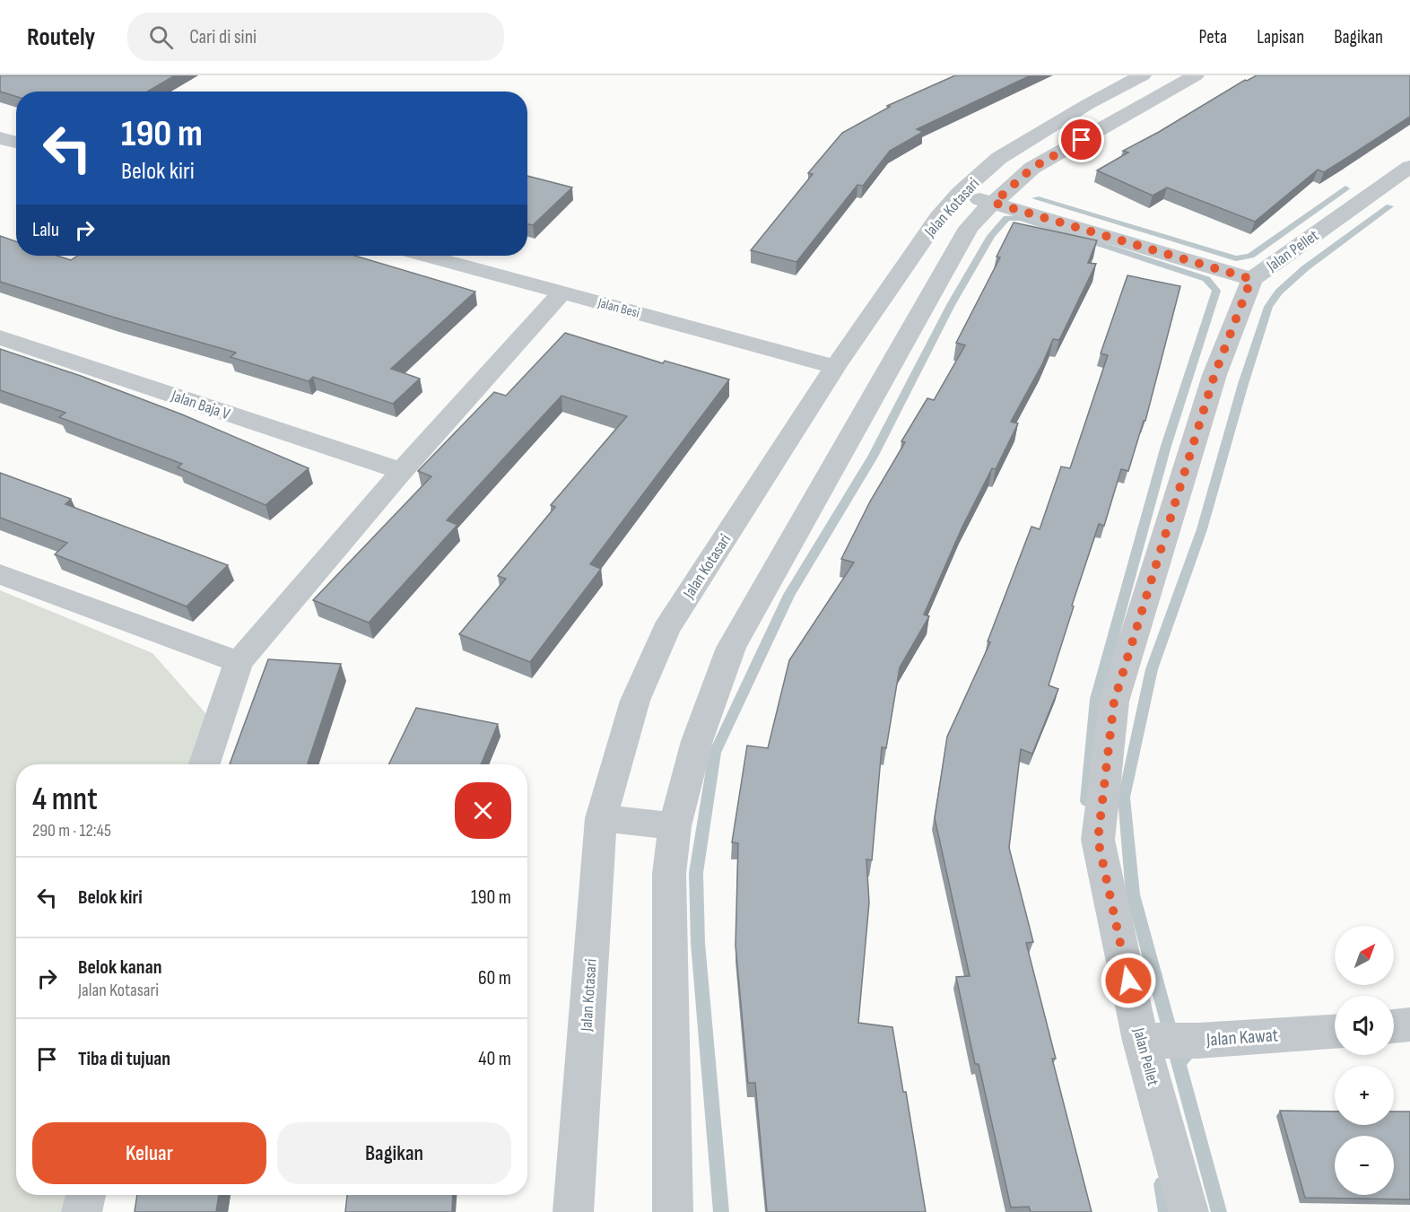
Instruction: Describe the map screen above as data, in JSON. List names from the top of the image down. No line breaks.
{"streets":{"street":["Jalan Kotasari","Jalan Pellet","Jalan Besi","Jalan Baja V","Jalan Kawat"]},"crossings":[["Jalan Kotasari","Jalan Besi"],["Jalan Pellet","Jalan Kawat"]],"north":"top right","page":{"header":"Routely","search":"Cari di sini","nav":["Peta","Lapisan","Bagikan"],"turn":["190 m","Belok kiri"],"then":"Lalu","heading":["4 mnt","290 m · 12:45"],"list":[{"name":"Belok kiri","value":"190 m"},{"name":"Belok kanan","note":"Jalan Kotasari","value":"60 m"},{"name":"Tiba di tujuan","value":"40 m"}],"map_buttons":["+","−"],"buttons":["Keluar","Bagikan"]}}
